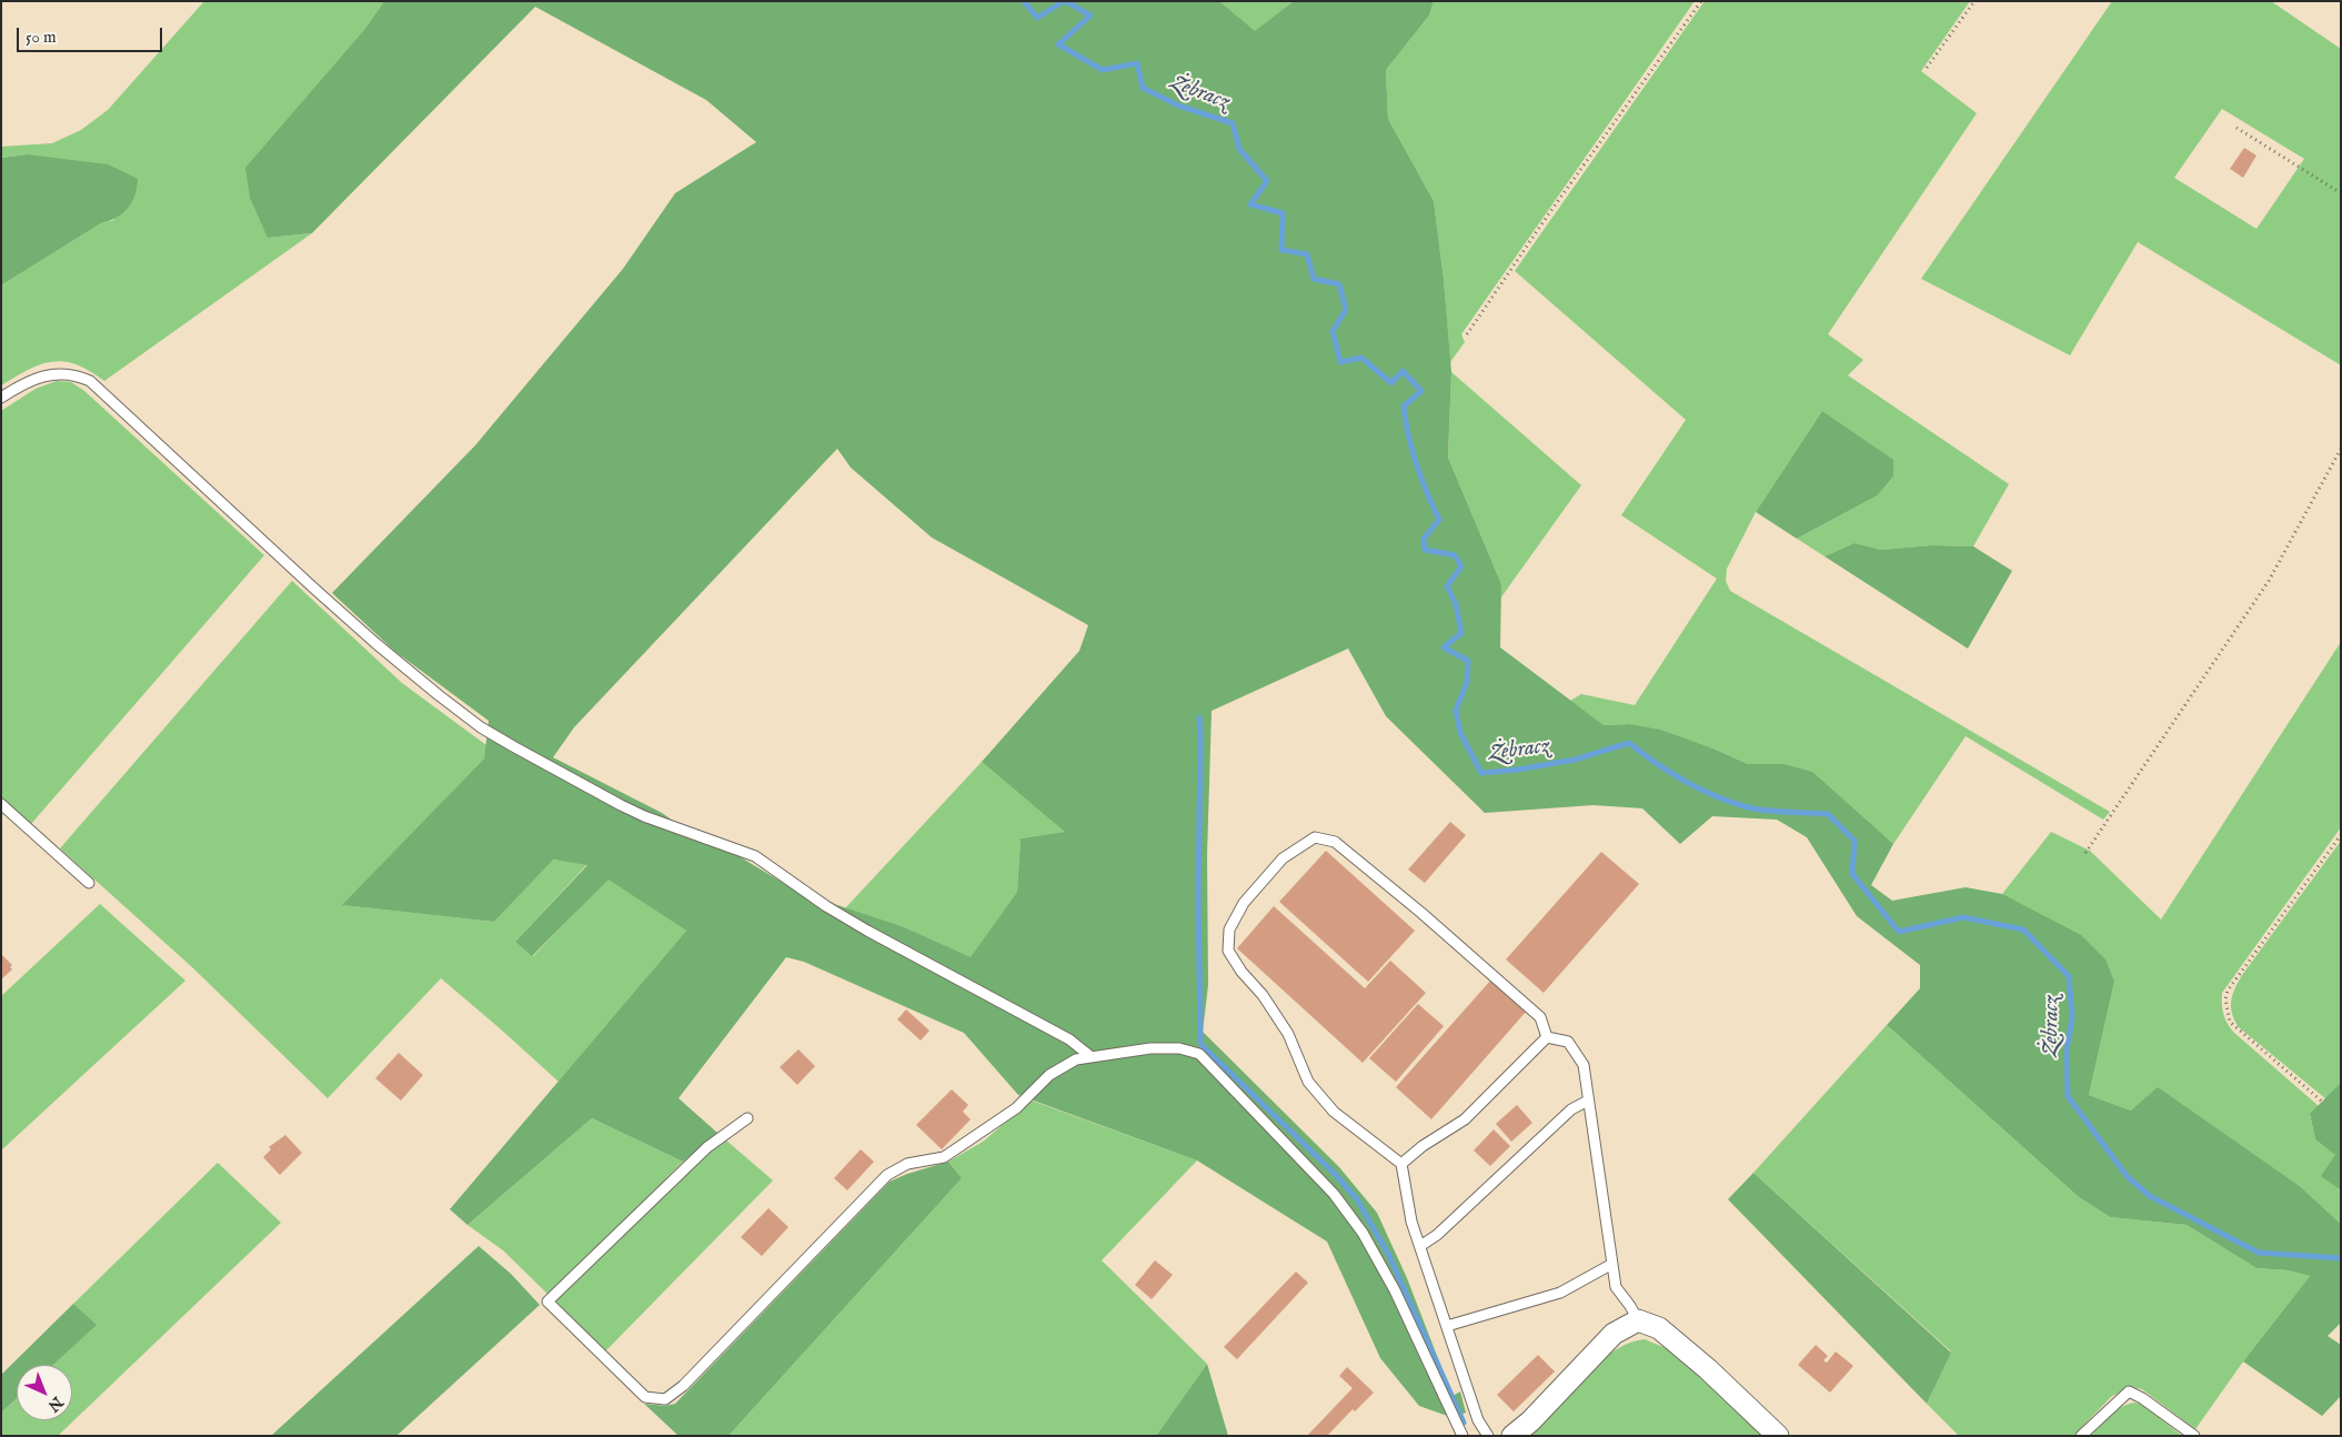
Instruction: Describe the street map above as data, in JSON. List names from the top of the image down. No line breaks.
{"water":["Żebracz"],"scale_bar":"50 m","north":"bottom right"}
